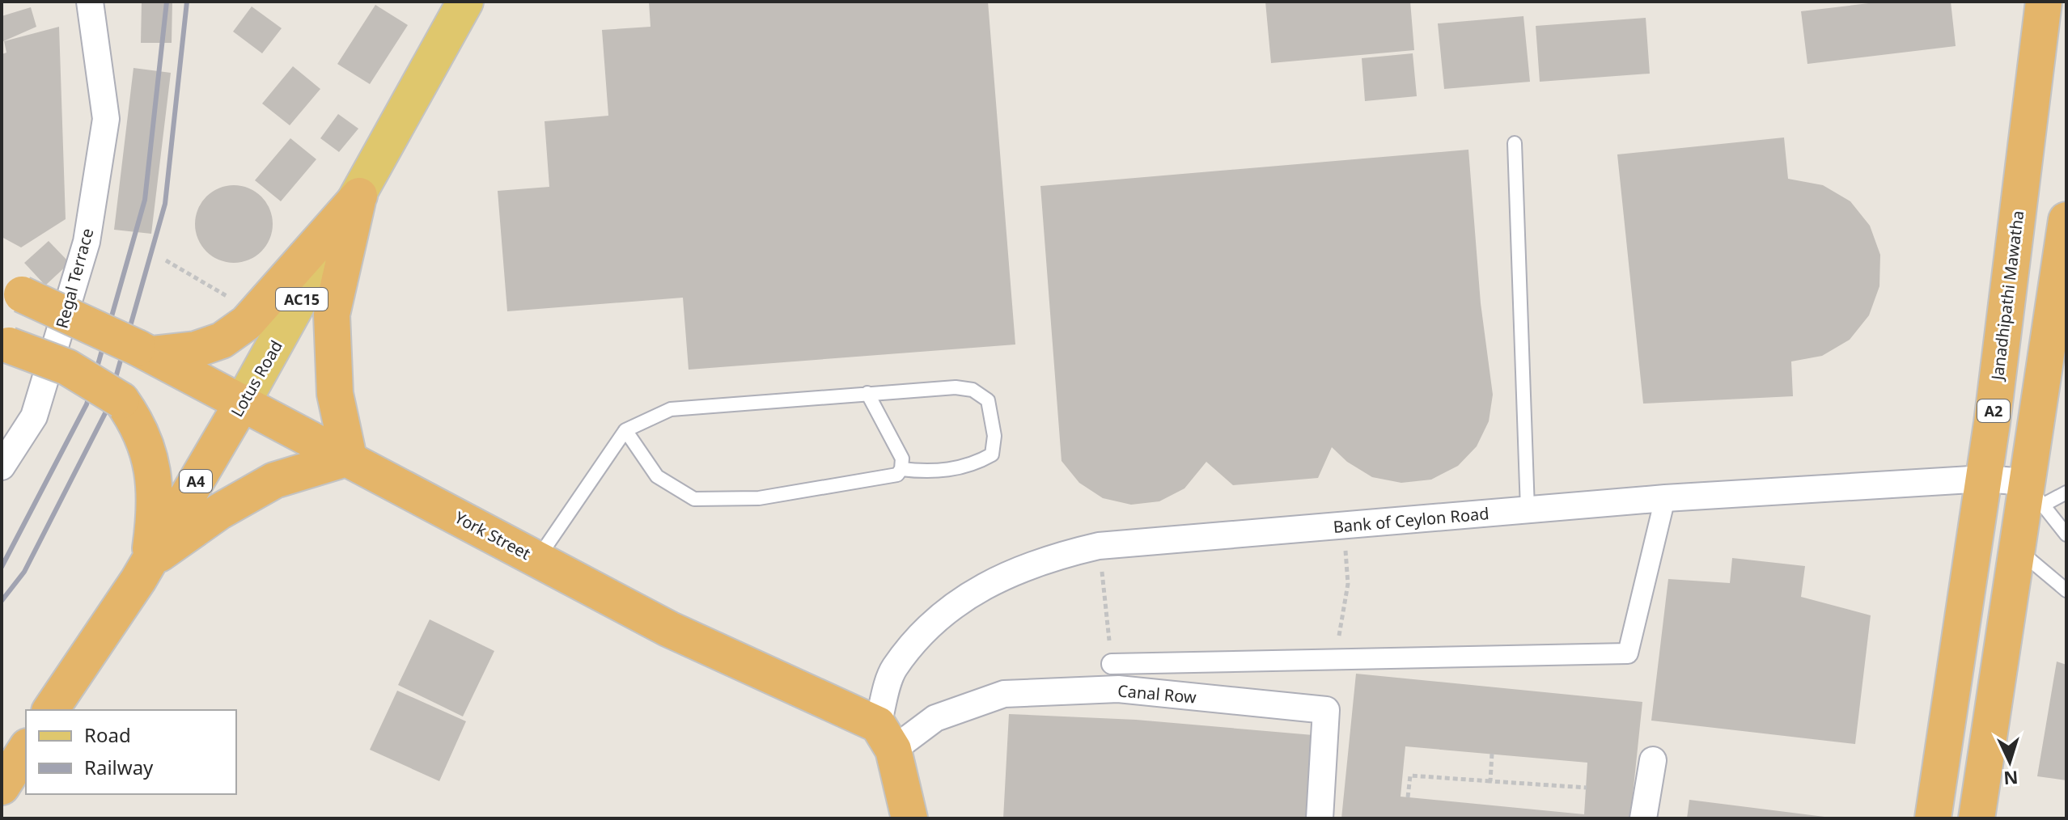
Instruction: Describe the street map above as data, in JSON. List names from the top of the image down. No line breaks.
{"streets":{"highway":["Janadhipathi Mawatha","Lotus Road","A2","A4","York Street"],"main road":["AC15"],"street":["Regal Terrace","Bank of Ceylon Road","Canal Row"]},"crossings":[["Janadhipathi Mawatha","Bank of Ceylon Road"],["Lotus Road","York Street"],["A2","Bank of Ceylon Road"],["Bank of Ceylon Road","York Street"],["Bank of Ceylon Road","Canal Row"],["York Street","Canal Row"]],"legend":["Road","Railway"],"north":"bottom"}
